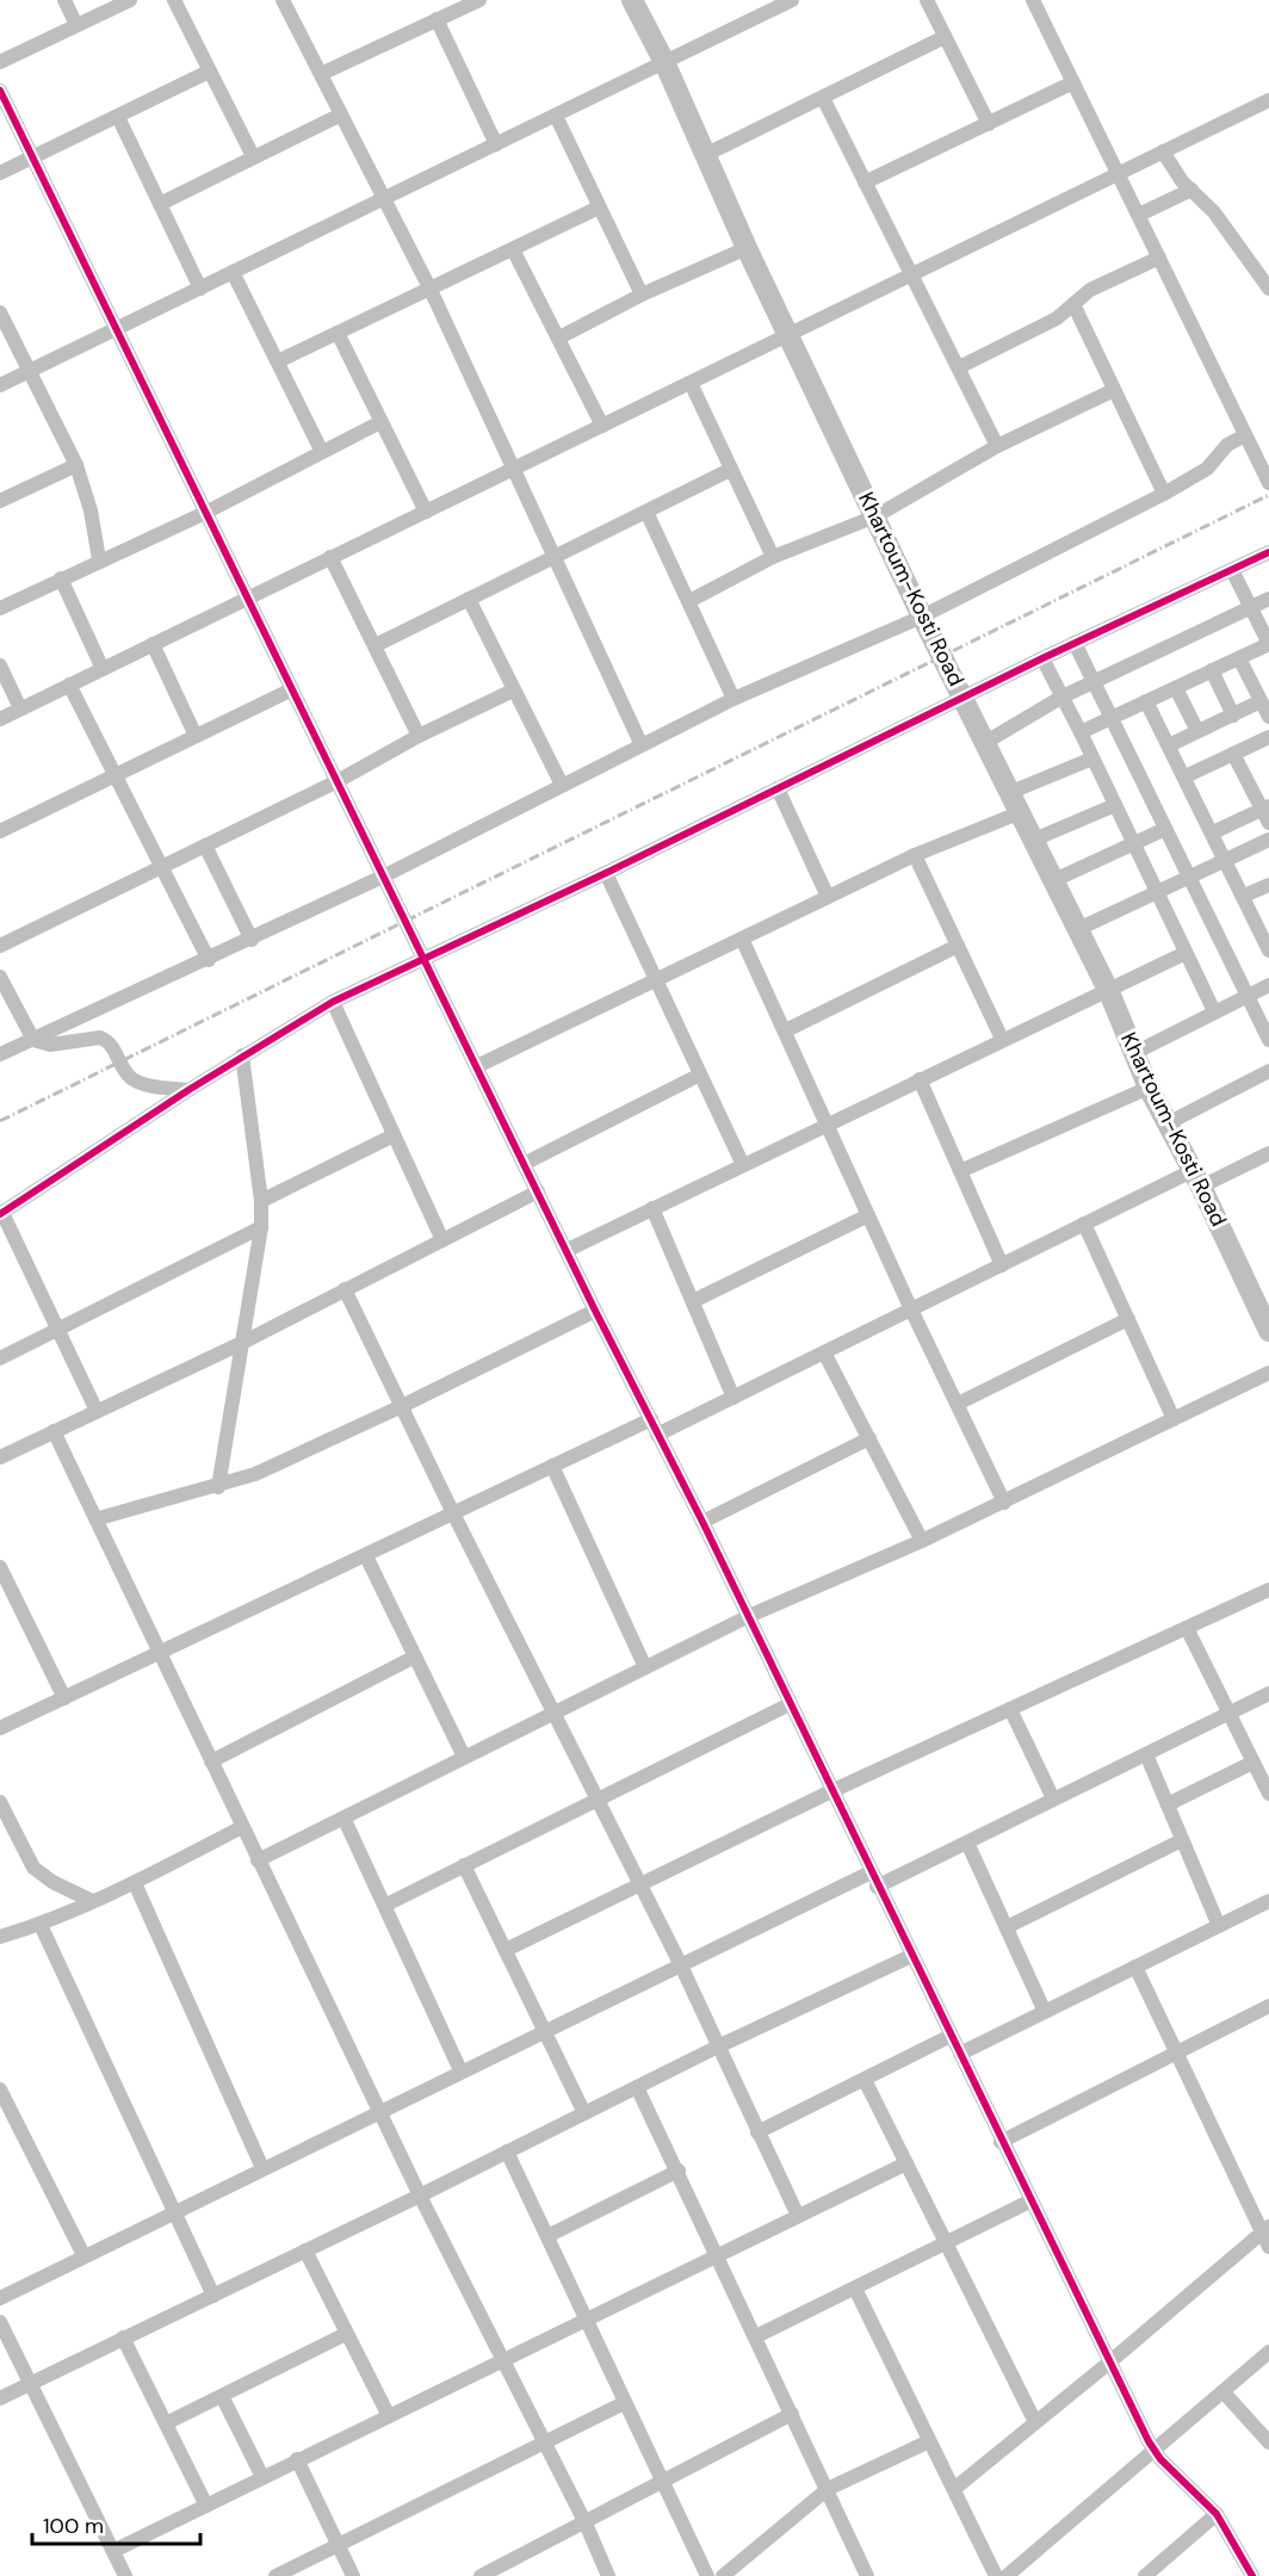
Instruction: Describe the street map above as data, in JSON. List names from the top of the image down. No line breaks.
{"streets":{"highway":["Khartoum-Kosti Road"]},"scale_bar":"100 m"}
